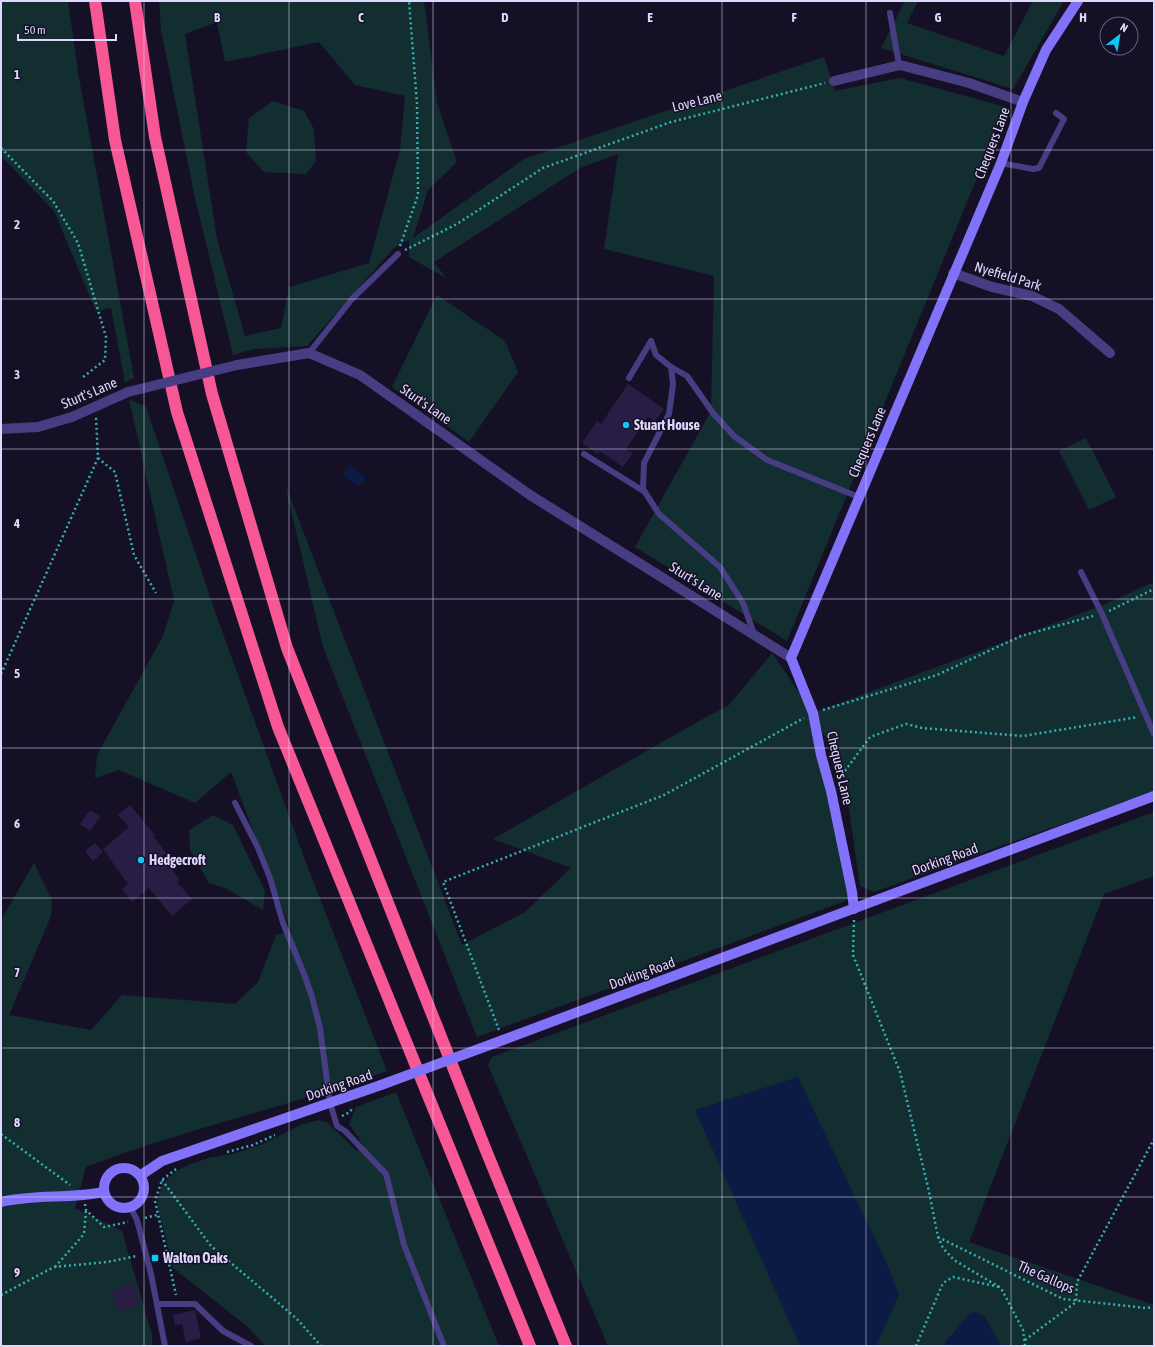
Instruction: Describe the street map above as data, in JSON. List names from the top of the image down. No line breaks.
{"streets":{"main road":["Chequers Lane","Dorking Road"],"street":["Nyefield Park","Sturt's Lane"],"path":["Love Lane","The Gallops"]},"crossings":[["Chequers Lane","Nyefield Park"],["Chequers Lane","Sturt's Lane"],["Chequers Lane","Dorking Road"]],"places":{"other":["Stuart House","Hedgecroft"],"transit":["Walton Oaks"]},"scale_bar":"50 m","north":"top right","grid":{"columns":["B","C","D","E","F","G","H"],"rows":["1","2","3","4","5","6","7","8","9"]}}
